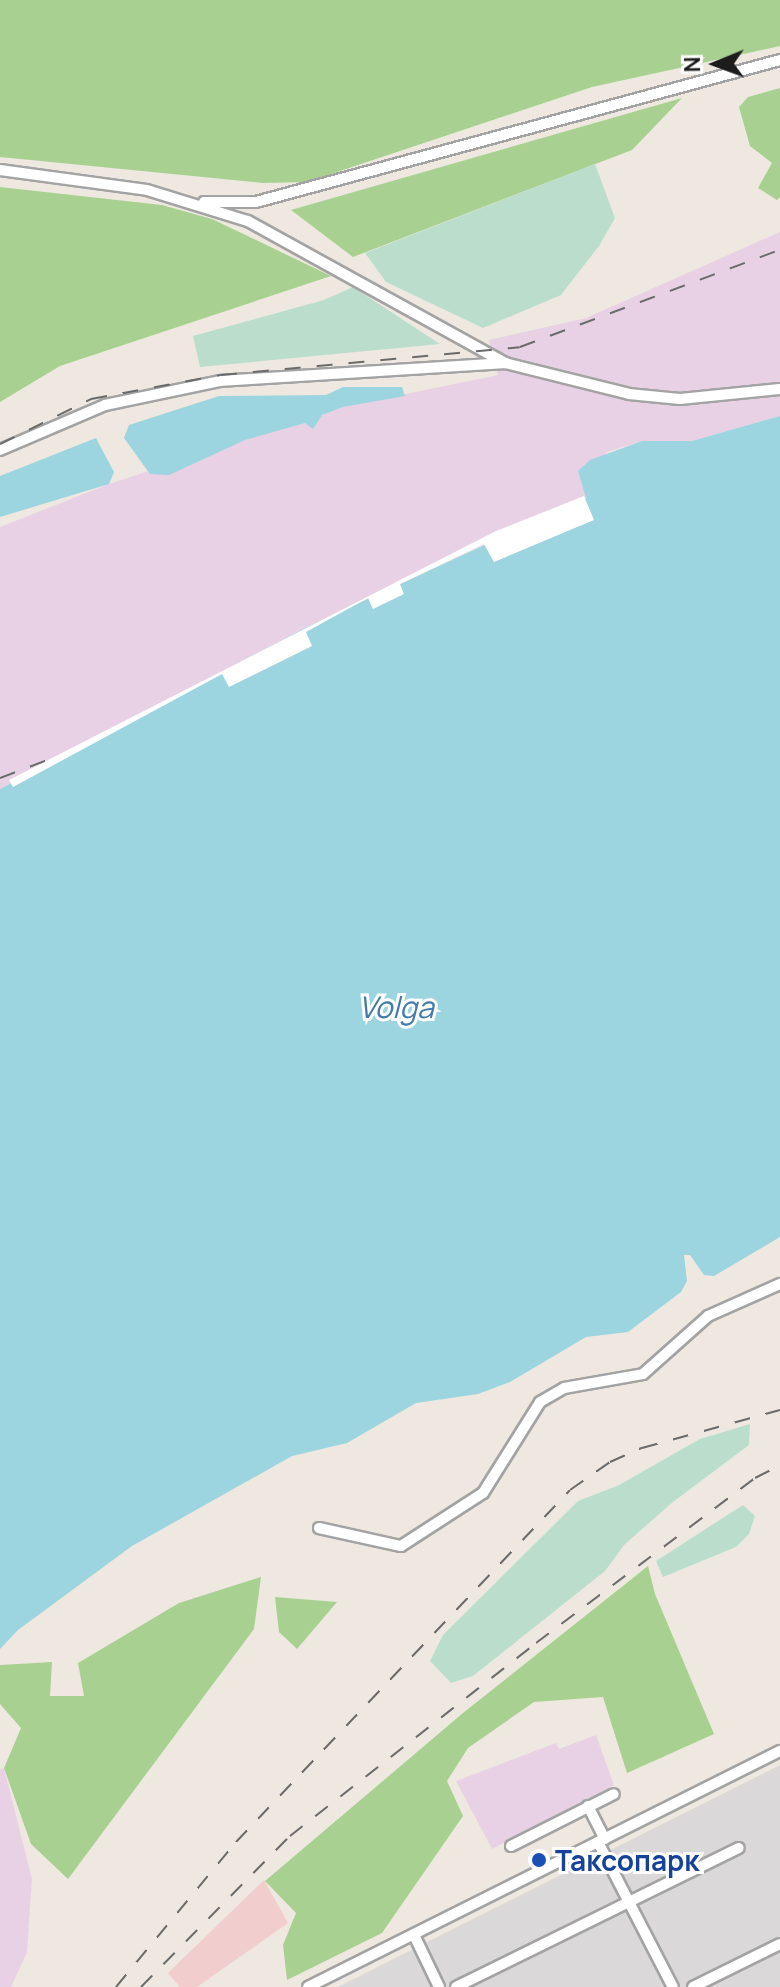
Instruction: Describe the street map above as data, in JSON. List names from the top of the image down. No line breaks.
{"water":["Volga"],"places":["Таксопарк"],"north":"left"}
